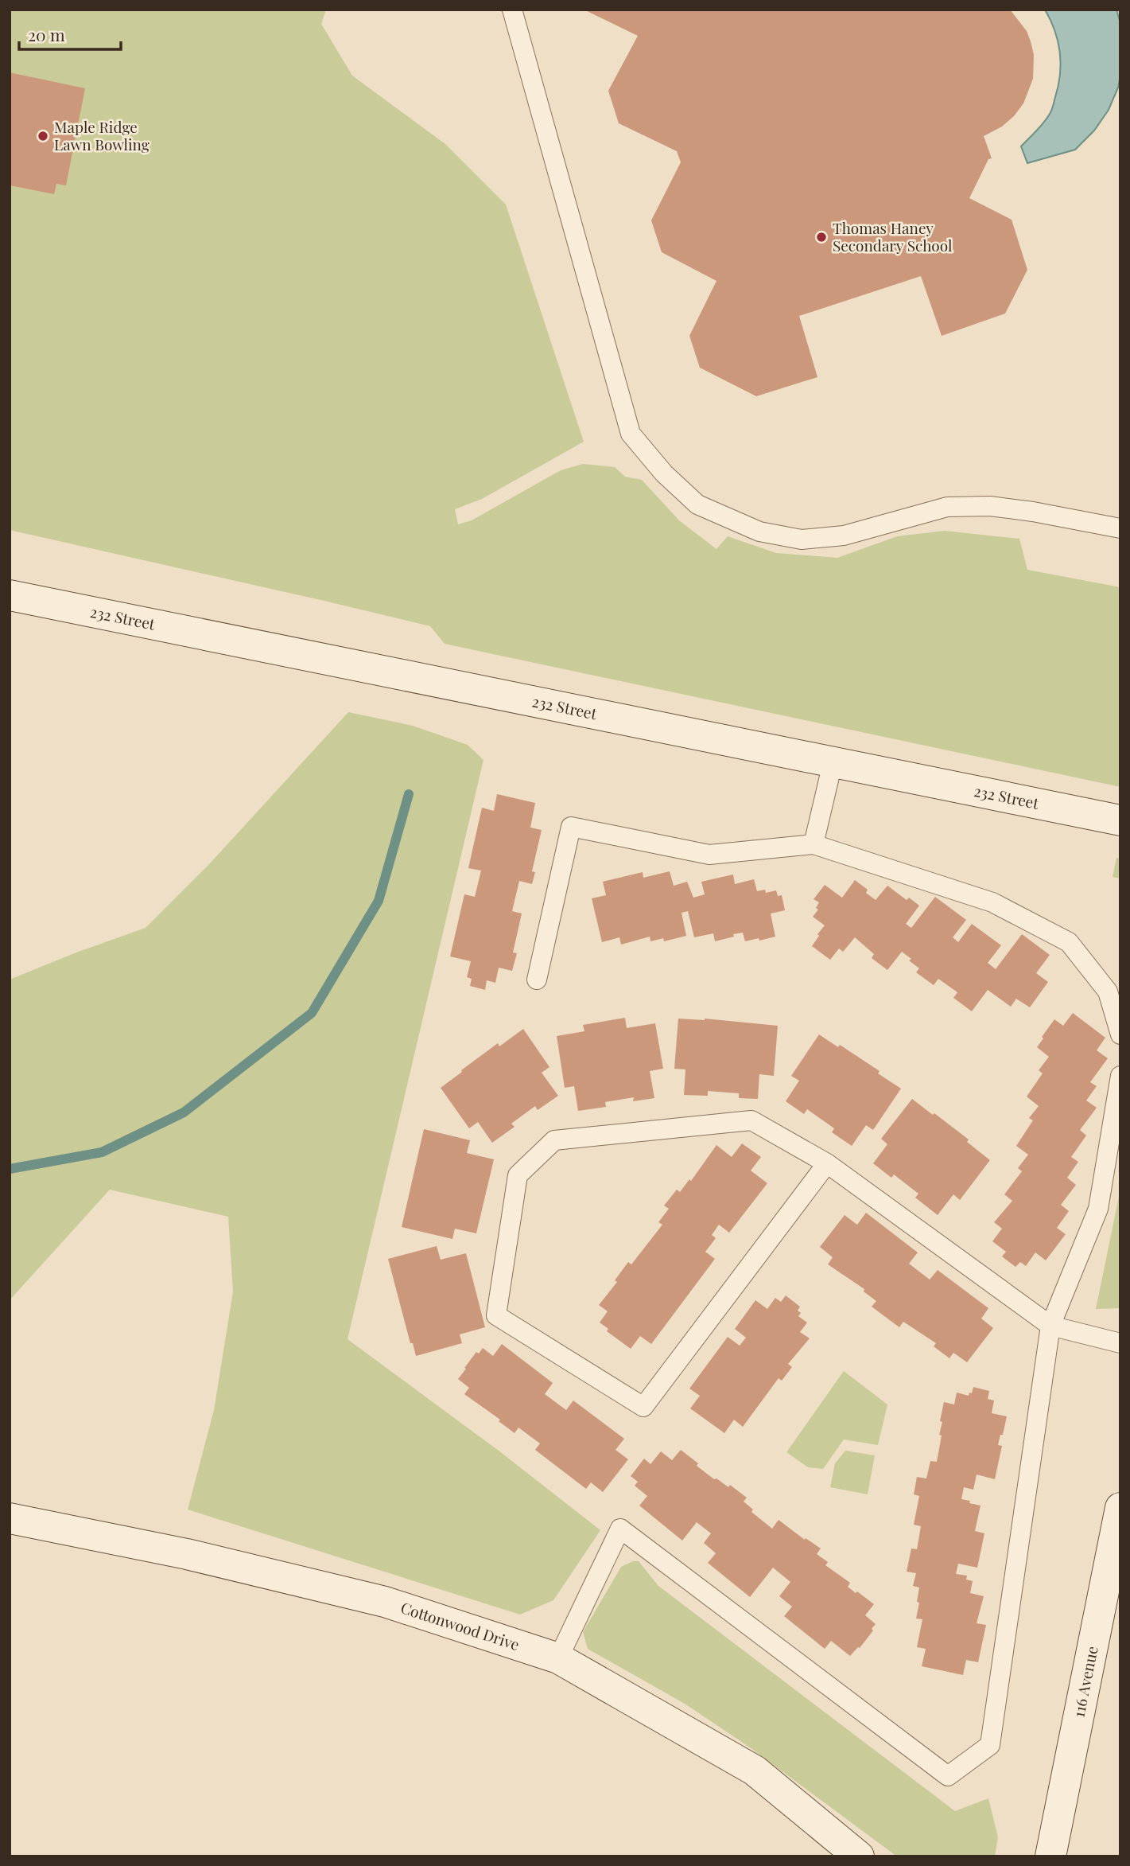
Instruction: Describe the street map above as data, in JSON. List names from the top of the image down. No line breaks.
{"streets":{"street":["232 Street","Cottonwood Drive","116 Avenue"]},"places":["Maple Ridge Lawn Bowling","Thomas Haney Secondary School"],"scale_bar":"20 m"}
